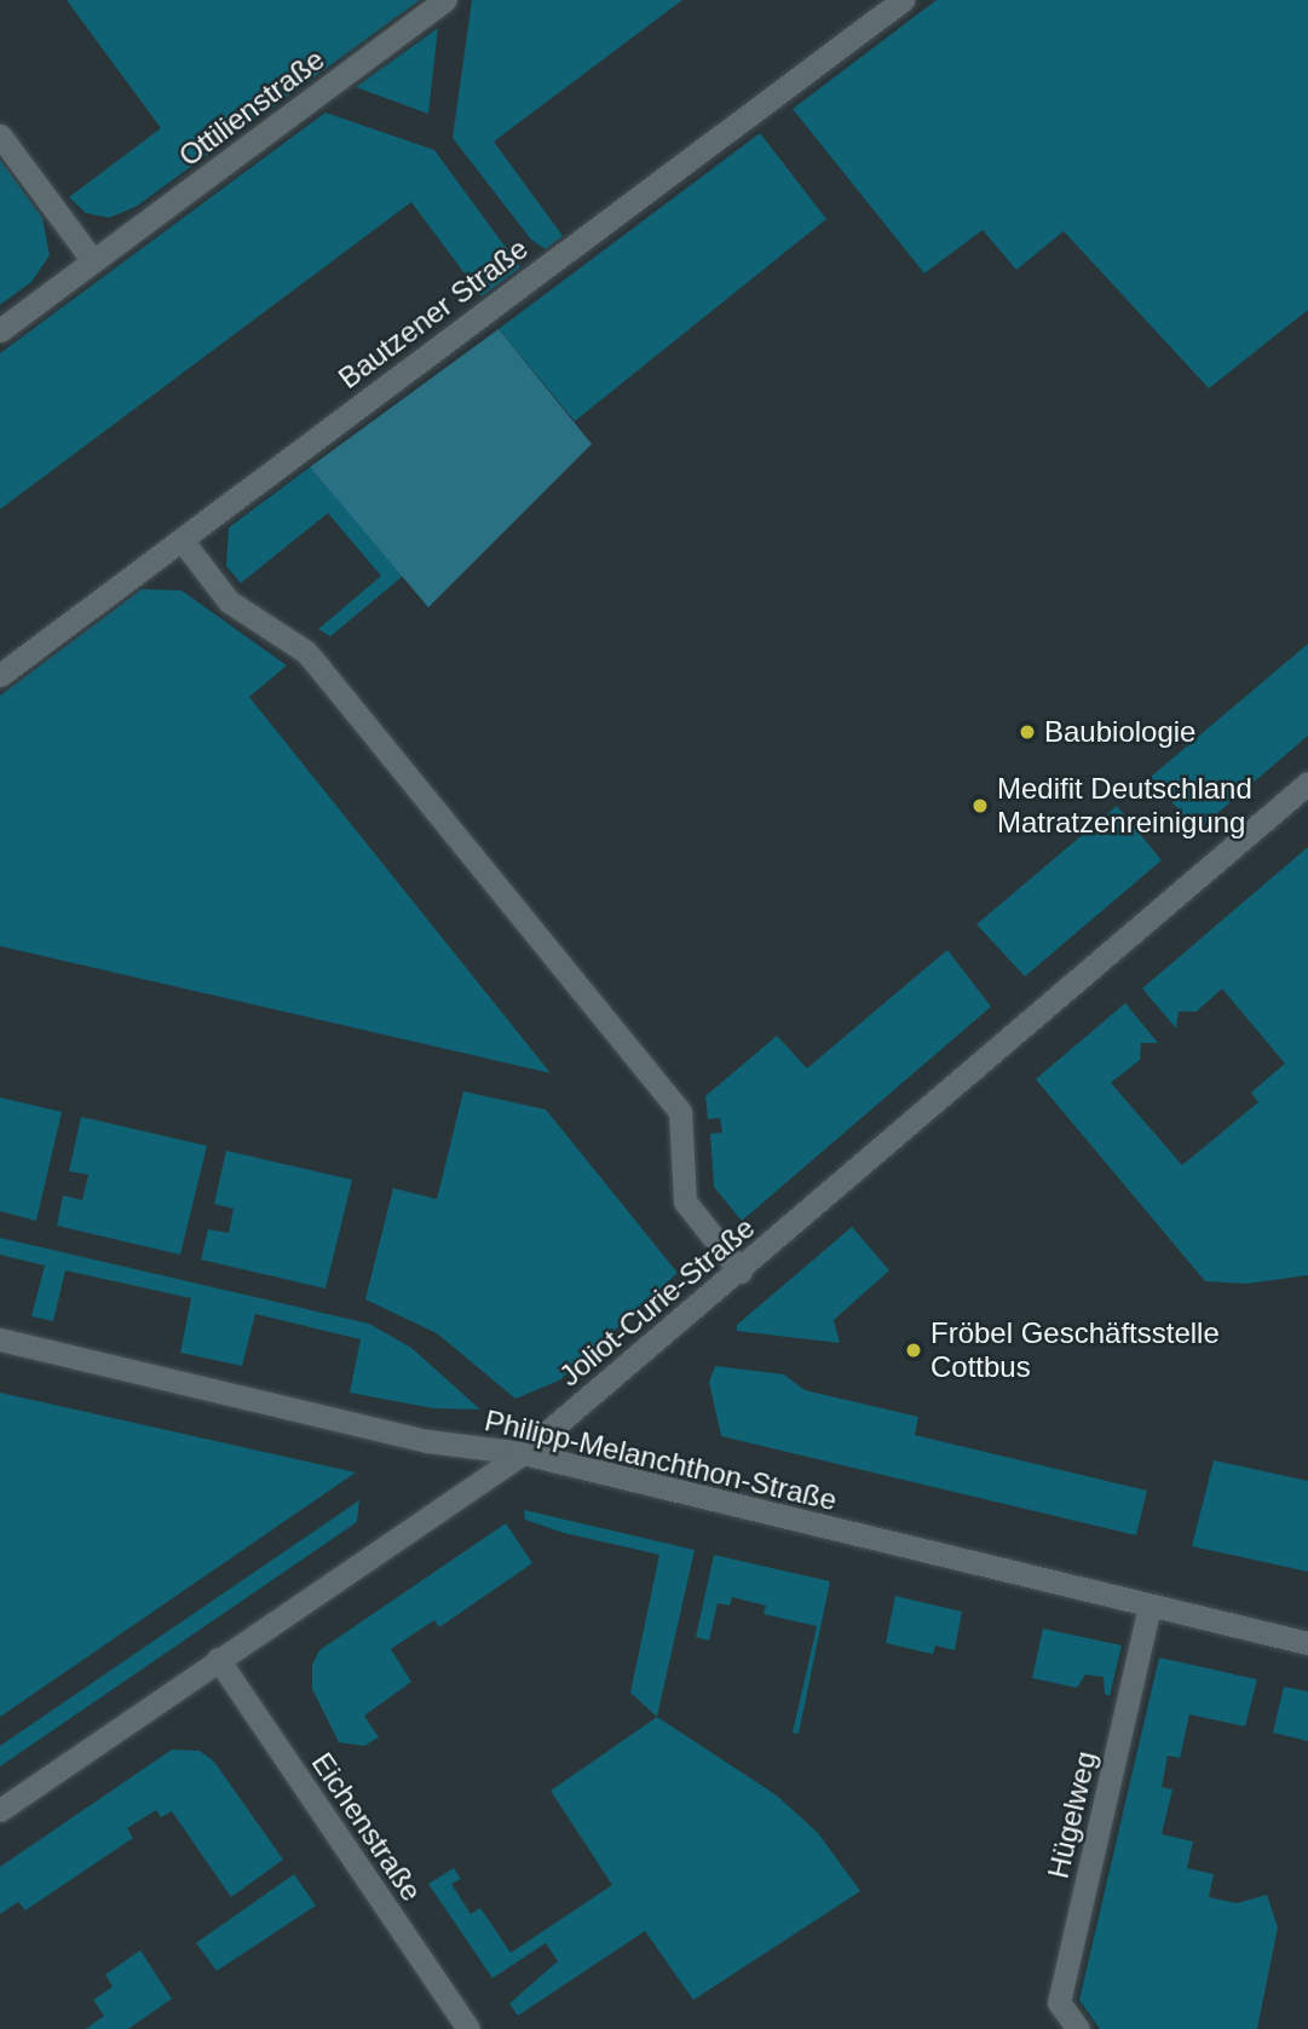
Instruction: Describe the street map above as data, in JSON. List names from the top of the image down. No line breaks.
{"streets":{"street":["Ottilienstraße","Bautzener Straße","Joliot-Curie-Straße","Philipp-Melanchthon-Straße","Hügelweg","Eichenstraße"]},"crossings":[["Joliot-Curie-Straße","Philipp-Melanchthon-Straße"],["Joliot-Curie-Straße","Eichenstraße"],["Philipp-Melanchthon-Straße","Hügelweg"]],"places":["Baubiologie","Medifit Deutschland Matratzenreinigung","Fröbel Geschäftsstelle Cottbus"]}
